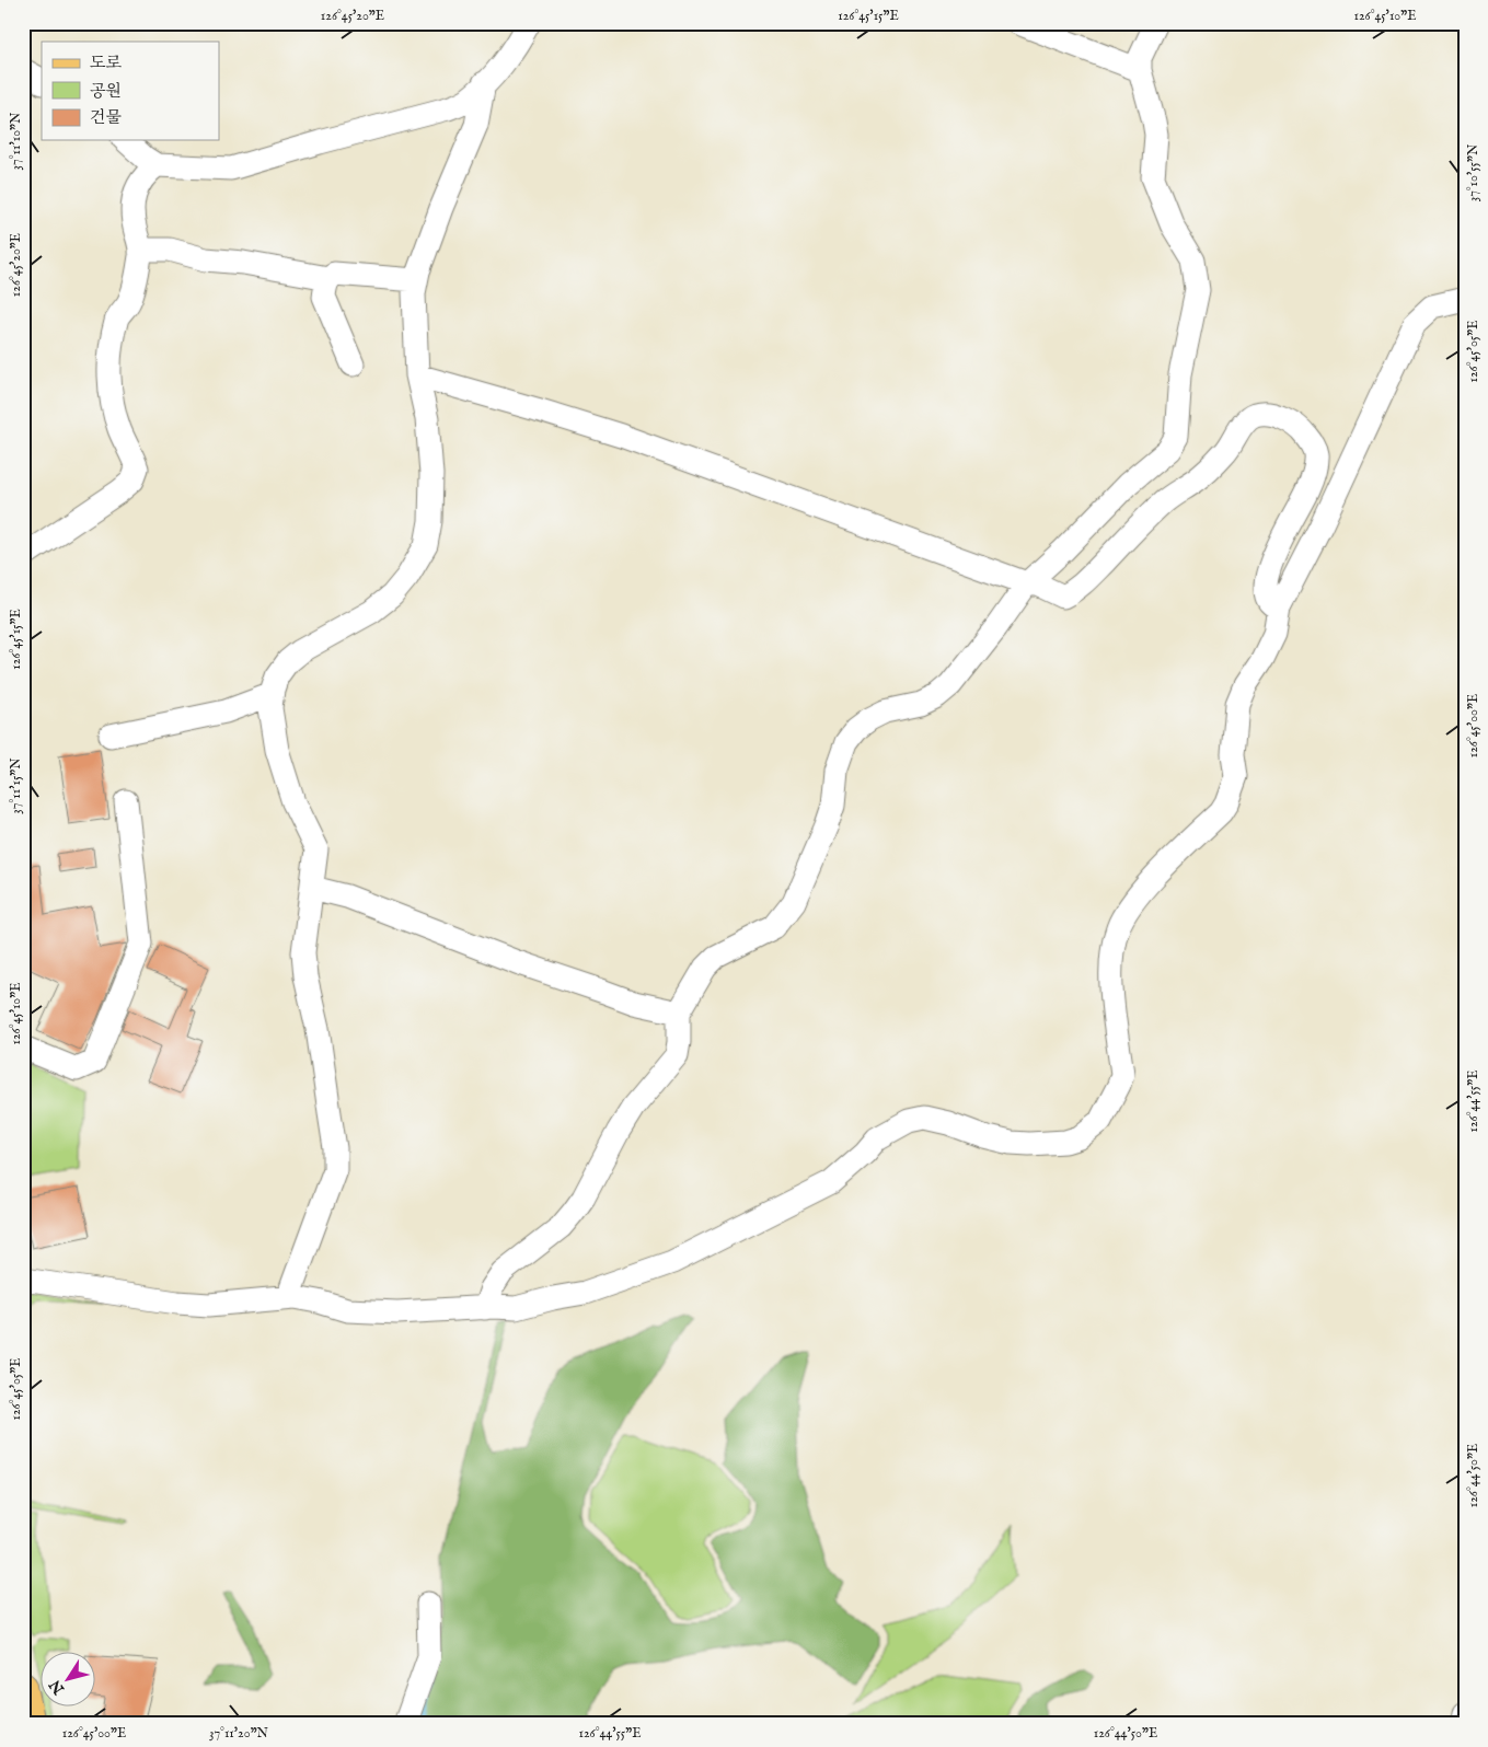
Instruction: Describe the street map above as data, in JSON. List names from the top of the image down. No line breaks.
{"legend":["도로","공원","건물"],"north":"bottom left","coordinates":["126°45'20\"E","126°45'15\"E","126°45'10\"E","37°11'10\"N","37°10'55\"N","126°45'05\"E","126°45'00\"E","37°11'15\"N","126°44'55\"E","126°44'50\"E","37°11'20\"N"]}
